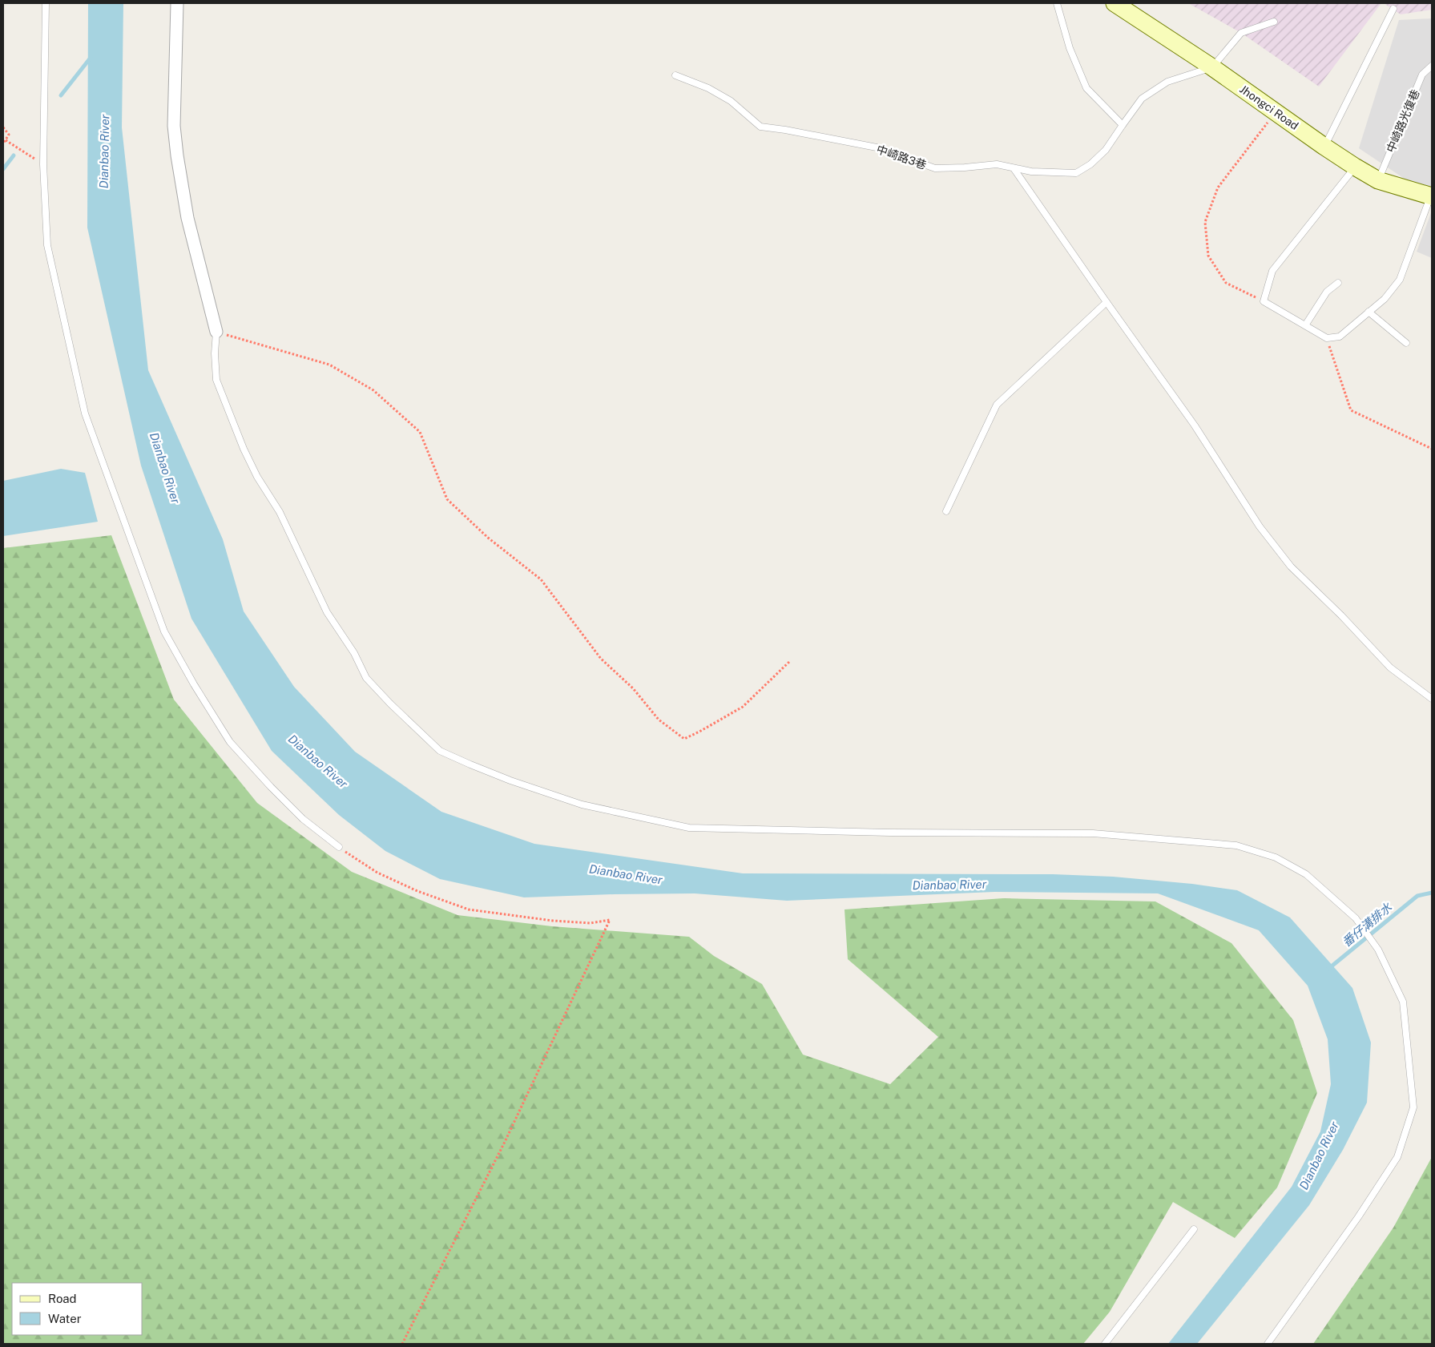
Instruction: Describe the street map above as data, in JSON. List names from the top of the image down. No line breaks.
{"streets":{"street":["Jhongci Road"],"lane":["中崎路光復巷","中崎路3巷"]},"crossings":[["Jhongci Road","中崎路光復巷"],["Jhongci Road","中崎路3巷"]],"water":["Dianbao River","番仔溝排水"],"legend":["Road","Water"]}
